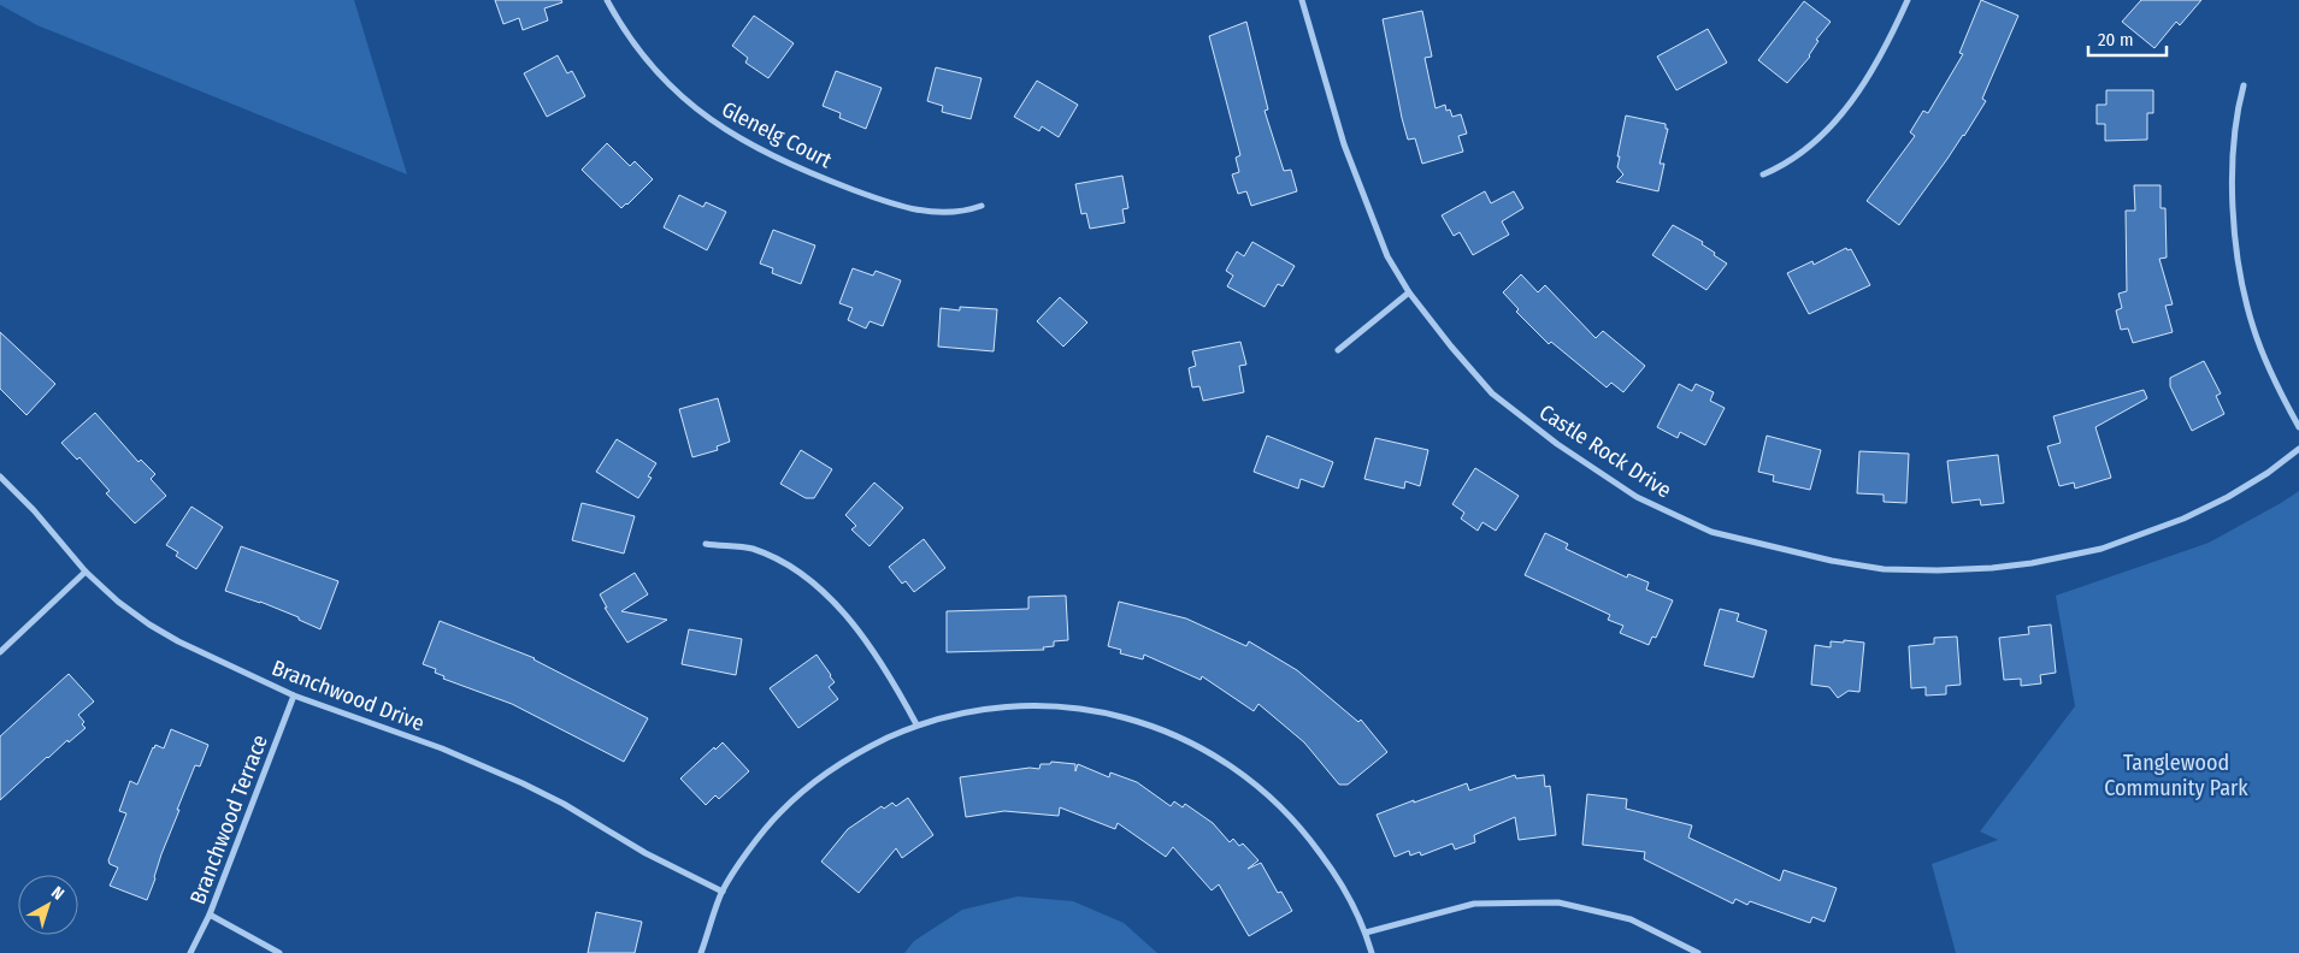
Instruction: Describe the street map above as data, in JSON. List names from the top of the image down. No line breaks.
{"streets":{"street":["Glenelg Court","Castle Rock Drive","Branchwood Drive","Branchwood Terrace"]},"crossings":[["Branchwood Drive","Branchwood Terrace"]],"parks":["Tanglewood Community Park"],"scale_bar":"20 m","north":"top right"}
